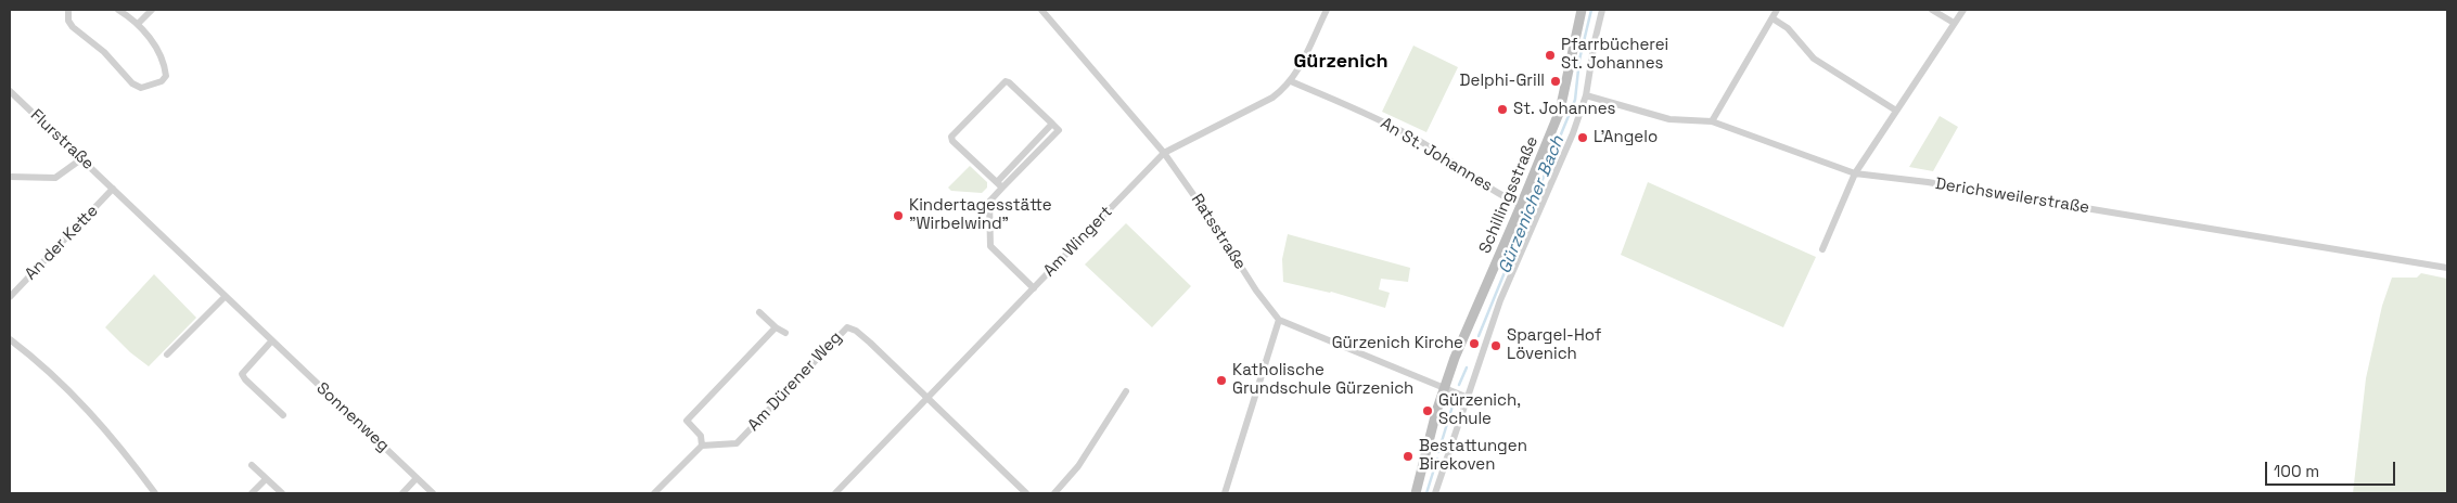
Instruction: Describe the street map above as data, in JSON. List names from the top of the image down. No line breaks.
{"streets":{"main road":["Schillingsstraße"],"street":["Flurstraße","An St. Johannes","Derichsweilerstraße","Ratsstraße","Am Wingert","An der Kette","Am Dürener Weg","Sonnenweg"]},"crossings":[["Flurstraße","An der Kette"],["Flurstraße","Sonnenweg"],["An St. Johannes","Schillingsstraße"],["An St. Johannes","Am Wingert"],["Schillingsstraße","Derichsweilerstraße"],["Ratsstraße","Am Wingert"],["Am Wingert","Am Dürener Weg"],["An der Kette","Sonnenweg"]],"districts":["Gürzenich"],"water":["Gürzenicher Bach"],"places":["Pfarrbücherei St. Johannes","Delphi-Grill","St. Johannes","L'Angelo","Kindertagesstätte \"Wirbelwind\"","Gürzenich Kirche","Spargel-Hof Lövenich","Katholische Grundschule Gürzenich","Gürzenich, Schule","Bestattungen Birekoven"],"scale_bar":"100 m"}
